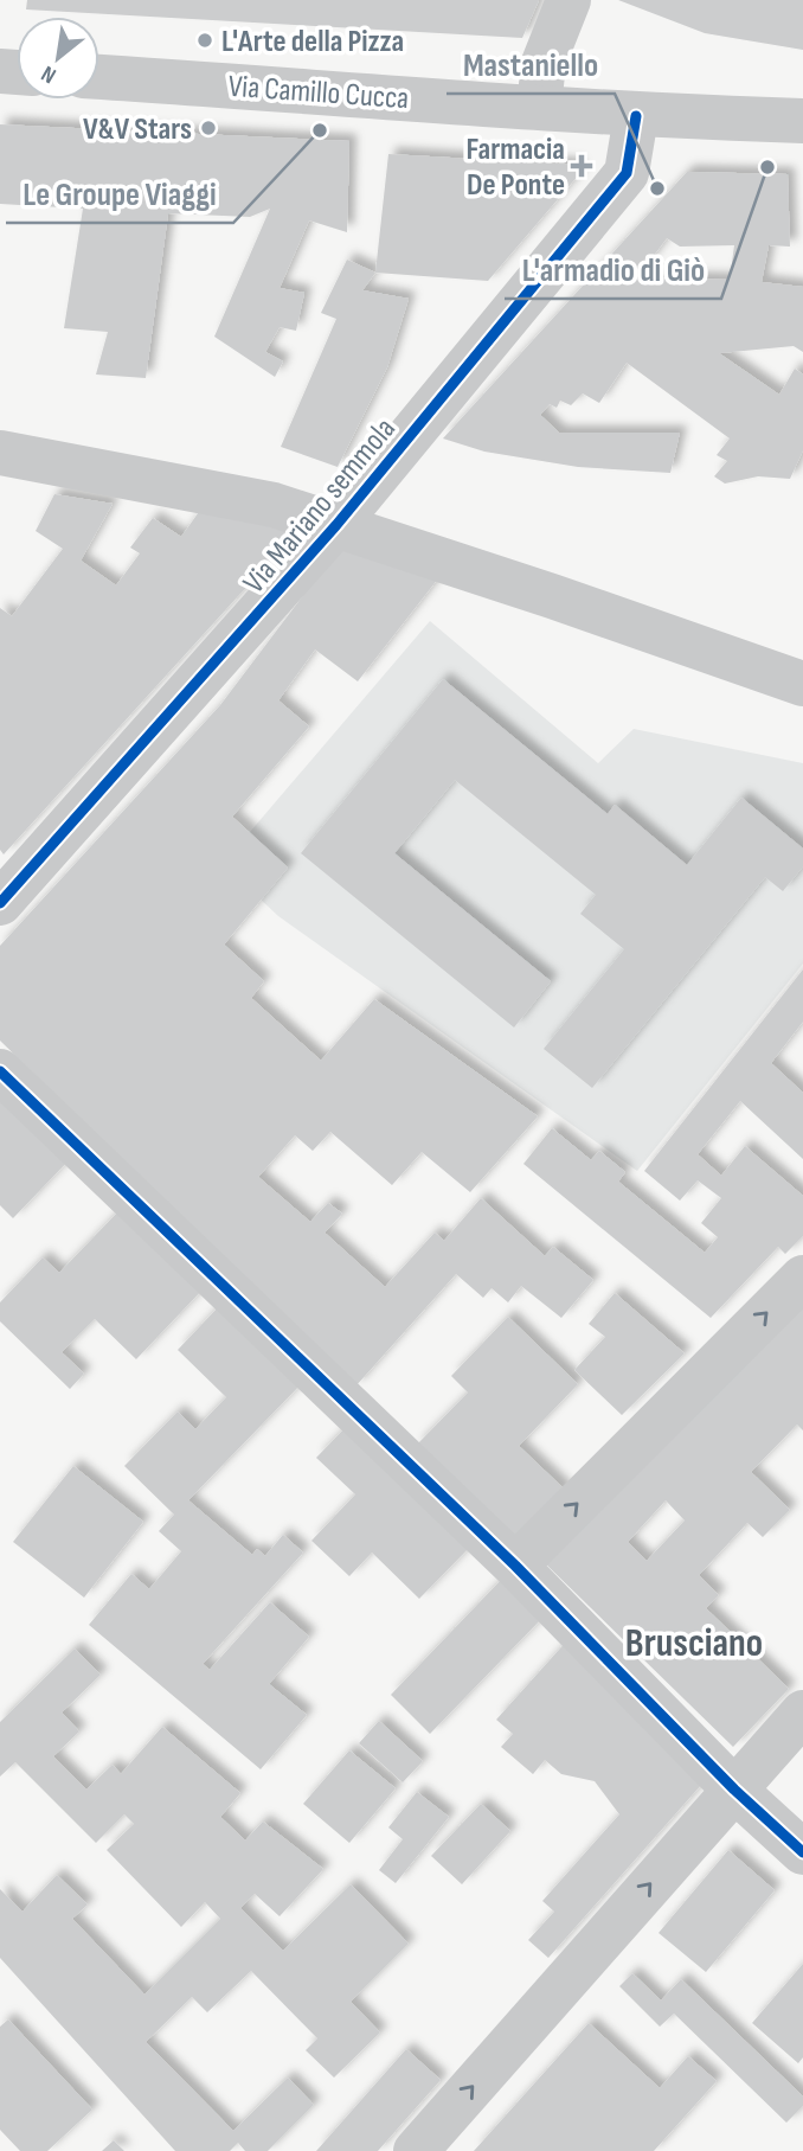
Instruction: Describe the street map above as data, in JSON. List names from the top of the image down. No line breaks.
{"streets":{"street":["Via Camillo Cucca","Via Mariano semmola"]},"crossings":[["Via Camillo Cucca","Via Mariano semmola"]],"districts":["Brusciano"],"places":{"other":["L'Arte della Pizza","V&V Stars","Le Groupe Viaggi","L'armadio di Giò","Mastaniello"],"health":["Farmacia De Ponte"]},"north":"bottom left"}
